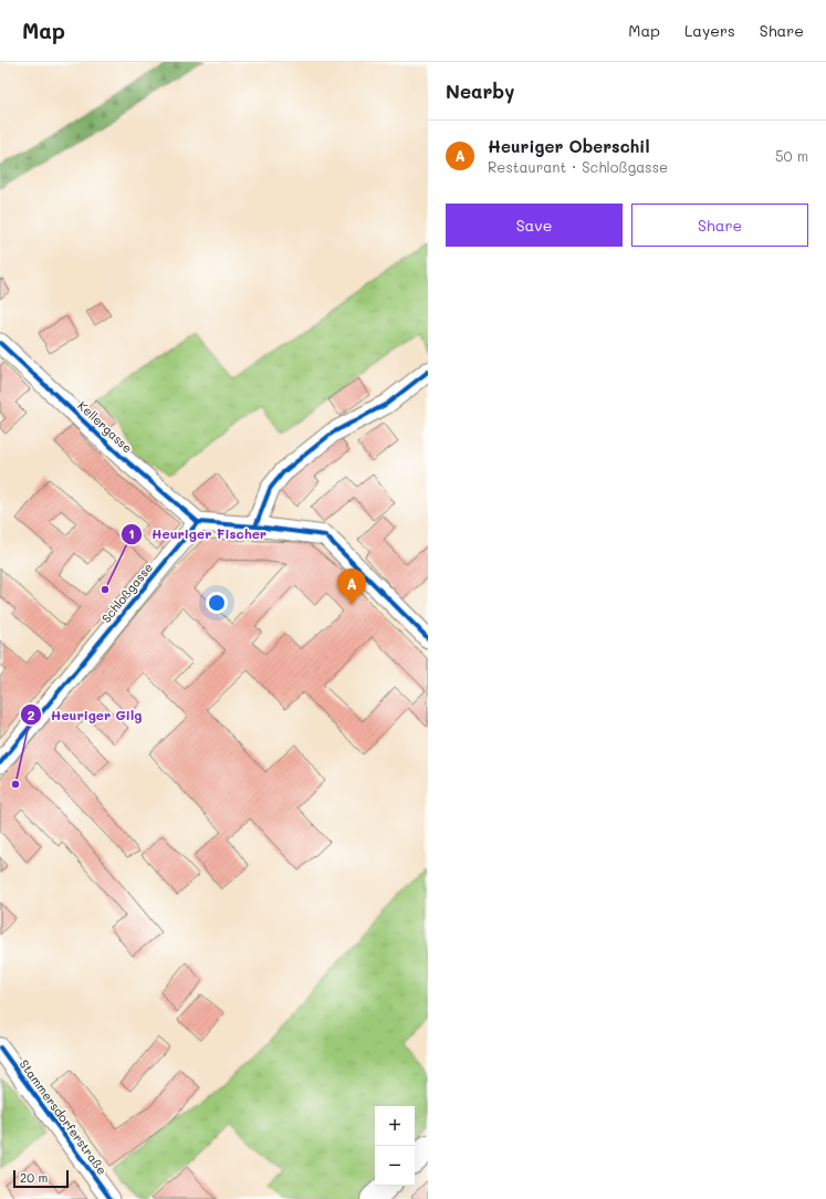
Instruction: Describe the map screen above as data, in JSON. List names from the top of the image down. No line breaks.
{"streets":{"street":["Kellergasse","Schloßgasse","Stammersdorferstraße"]},"crossings":[["Kellergasse","Schloßgasse"]],"places":["Heuriger Fischer","Heuriger Gilg"],"scale_bar":"20 m","page":{"header":"Map","nav":["Map","Layers","Share"],"heading":"Nearby","list":[{"mark":"A","name":"Heuriger Oberschil","note":"Restaurant · Schloßgasse","value":"50 m"}],"buttons":["Save","Share"],"pins":"A","map_buttons":["+","−"],"scale":"20 m"}}
